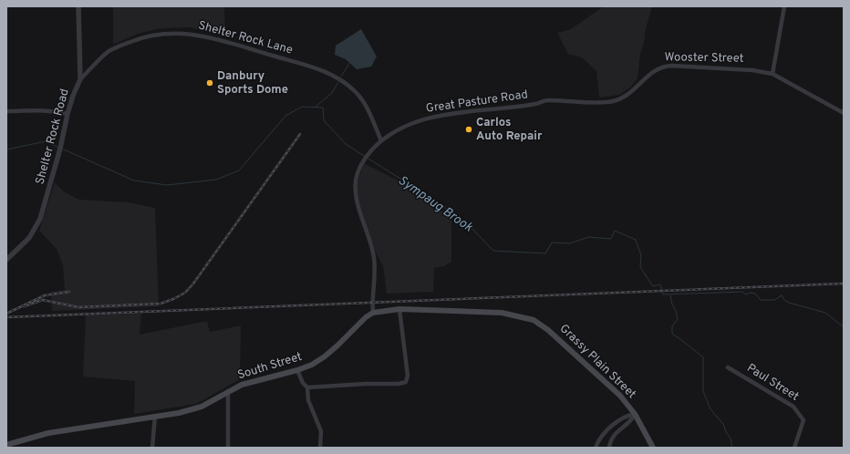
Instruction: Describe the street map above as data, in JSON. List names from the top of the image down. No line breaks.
{"streets":{"main road":["Grassy Plain Street","South Street"],"street":["Shelter Rock Lane","Wooster Street","Great Pasture Road","Shelter Rock Road","Paul Street"]},"crossings":[["Shelter Rock Lane","Great Pasture Road"],["Shelter Rock Lane","Shelter Rock Road"],["Wooster Street","Great Pasture Road"],["Great Pasture Road","South Street"]],"water":["Sympaug Brook"],"places":["Danbury Sports Dome","Carlos Auto Repair"]}
